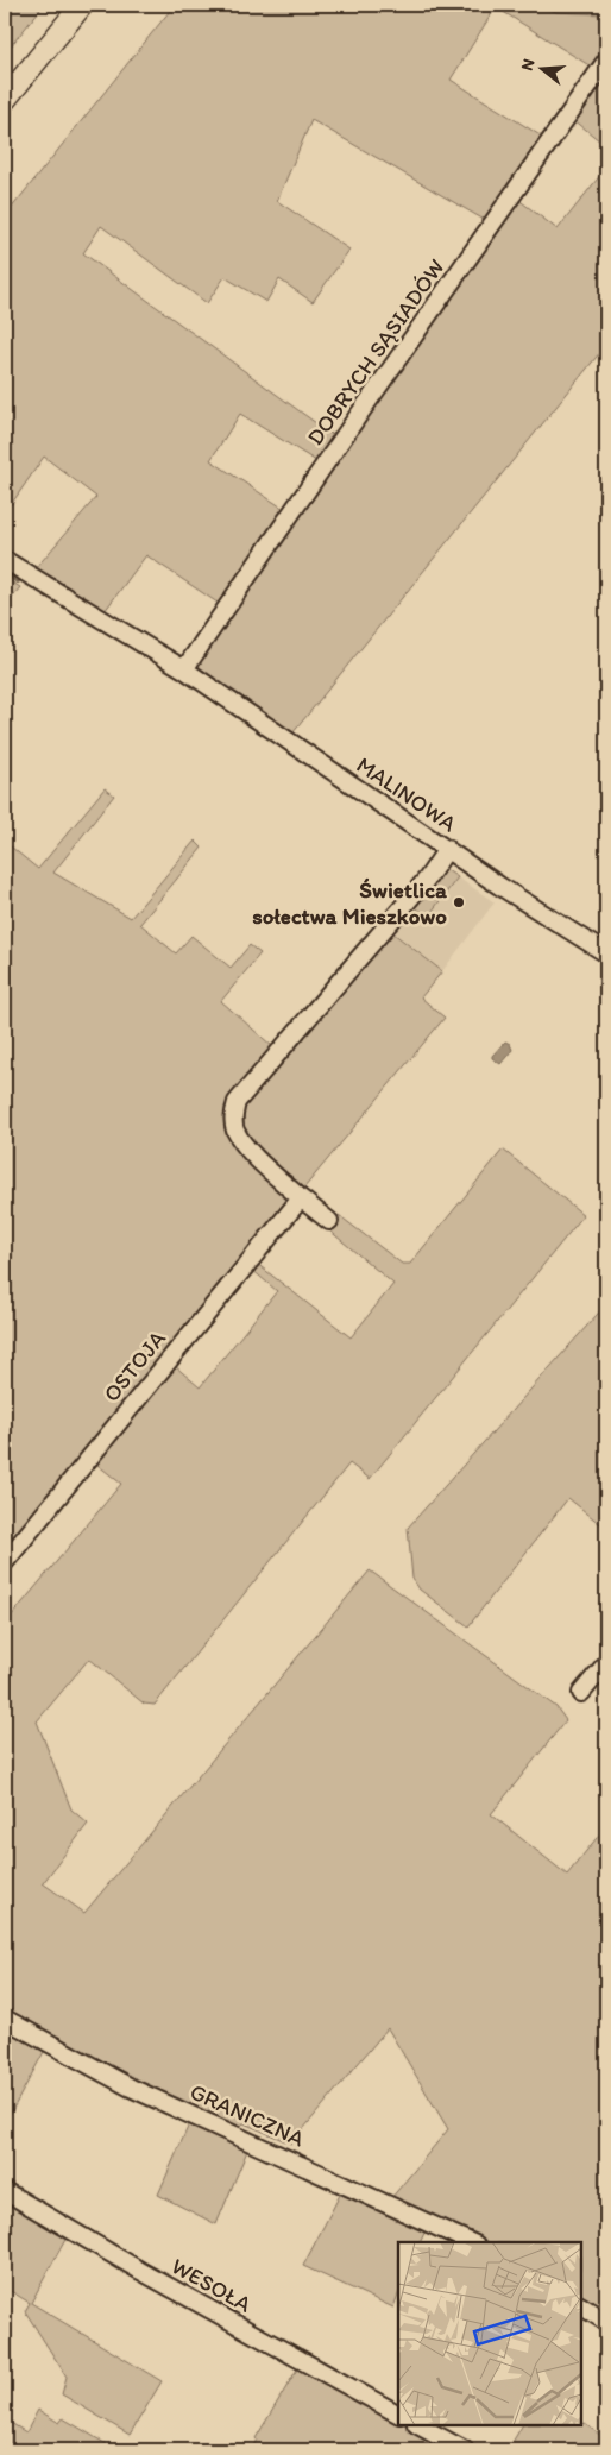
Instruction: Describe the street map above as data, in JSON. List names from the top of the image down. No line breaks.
{"streets":{"street":["DOBRYCH SĄSIADÓW","MALINOWA","OSTOJA","GRANICZNA","WESOŁA"]},"crossings":[["DOBRYCH SĄSIADÓW","MALINOWA"]],"places":["Świetlica sołectwa Mieszkowo"],"north":"left"}
